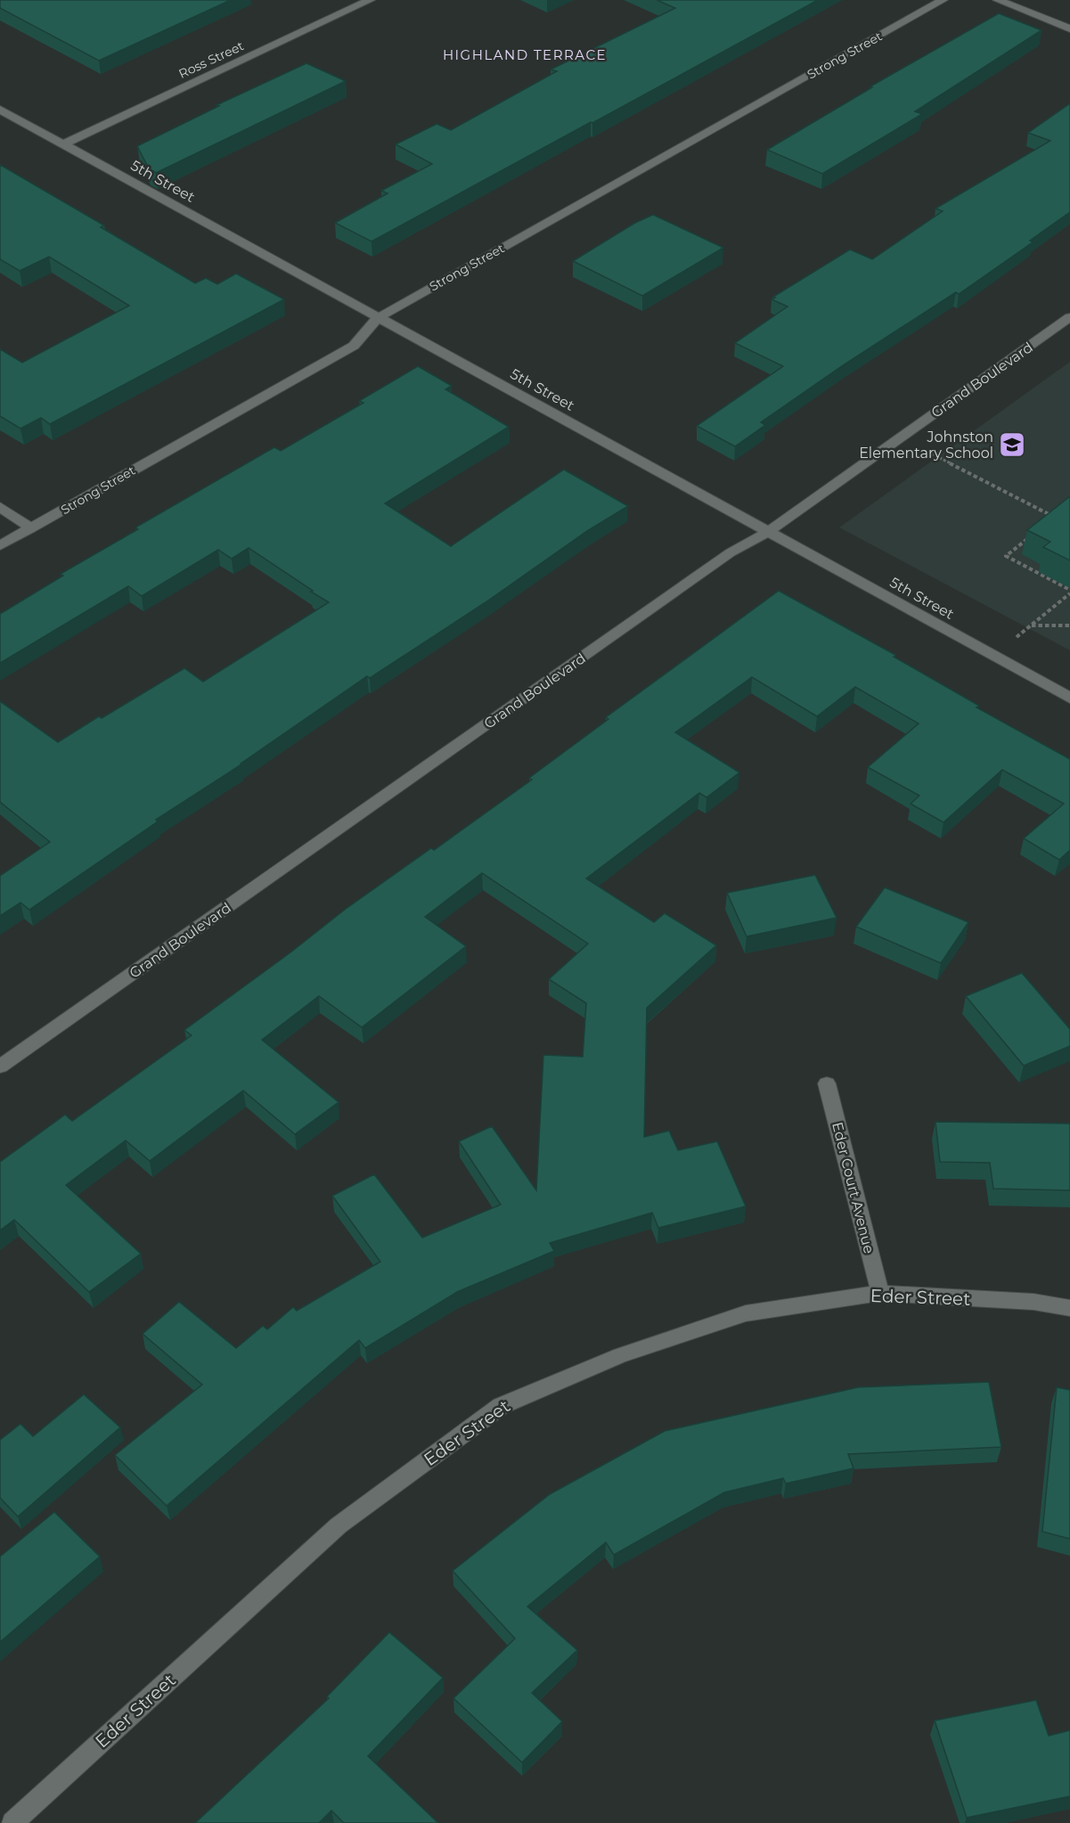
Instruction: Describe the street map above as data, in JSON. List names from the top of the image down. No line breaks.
{"streets":{"street":["Strong Street","Ross Street","5th Street","Grand Boulevard","Eder Court Avenue","Eder Street"]},"crossings":[["Strong Street","5th Street"],["Ross Street","5th Street"],["5th Street","Grand Boulevard"],["Eder Court Avenue","Eder Street"]],"districts":["HIGHLAND TERRACE"],"places":{"school or university":["Johnston Elementary School"]}}
